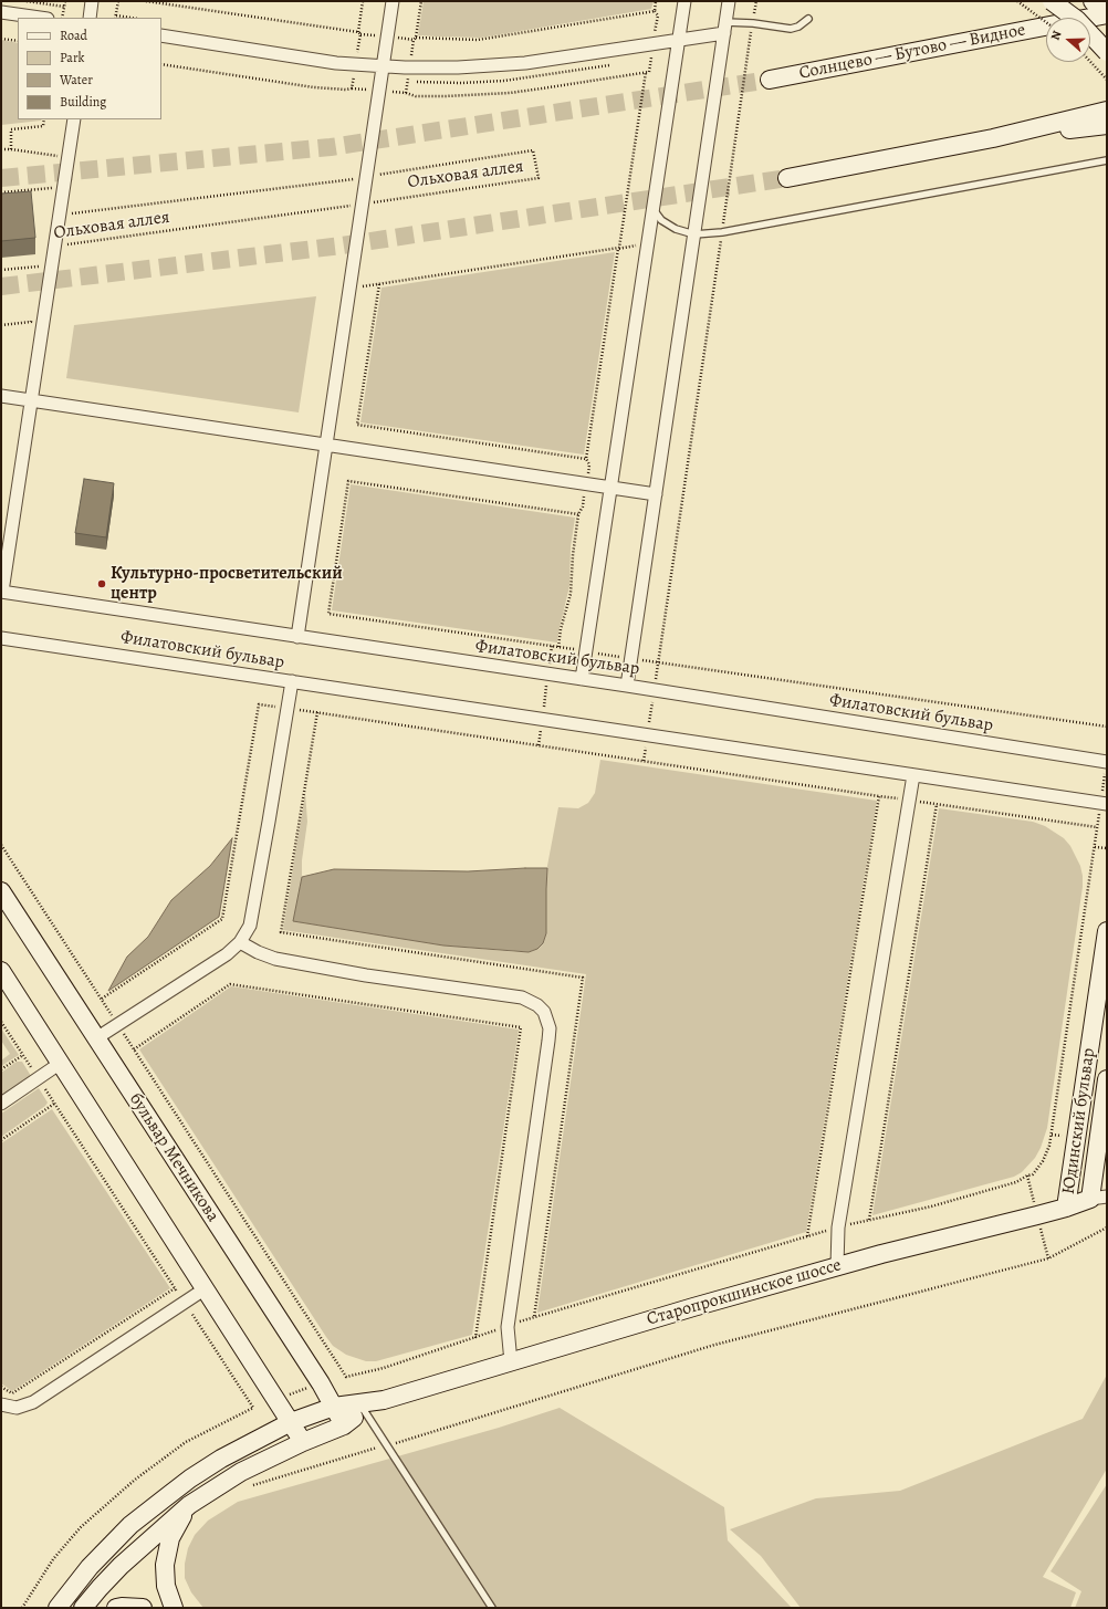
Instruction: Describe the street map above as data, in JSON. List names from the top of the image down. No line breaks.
{"streets":{"street":["Солнцево — Бутово — Видное","Филатовский бульвар","Юдинский бульвар","бульвар Мечникова","Старопрокшинское шоссе"],"path":["Ольховая аллея"]},"crossings":[["Юдинский бульвар","Старопрокшинское шоссе"],["бульвар Мечникова","Старопрокшинское шоссе"]],"places":["Культурно-просветительский центр"],"legend":["Road","Park","Water","Building"],"north":"left"}
